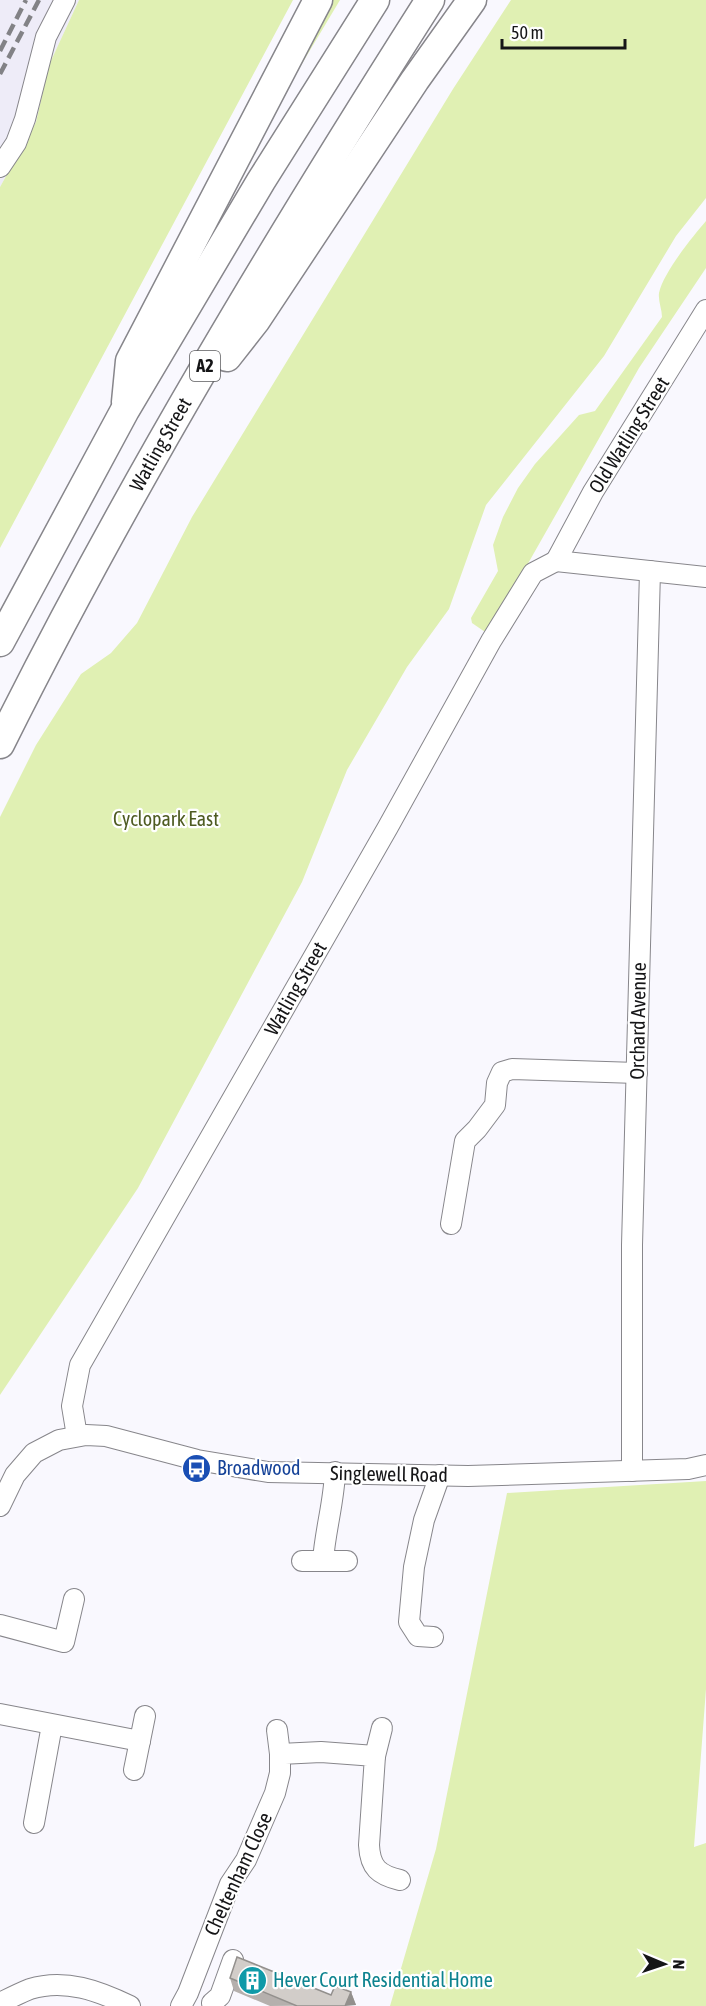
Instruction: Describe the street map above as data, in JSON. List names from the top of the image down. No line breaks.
{"streets":{"highway":["A2","Watling Street"],"street":["Old Watling Street","Orchard Avenue","Singlewell Road","Cheltenham Close"]},"crossings":[["Old Watling Street","Watling Street"],["Watling Street","Singlewell Road"],["Orchard Avenue","Singlewell Road"]],"parks":["Cyclopark East"],"places":{"bus stop":["Broadwood"],"building":["Hever Court Residential Home"]},"scale_bar":"50 m","north":"right"}
